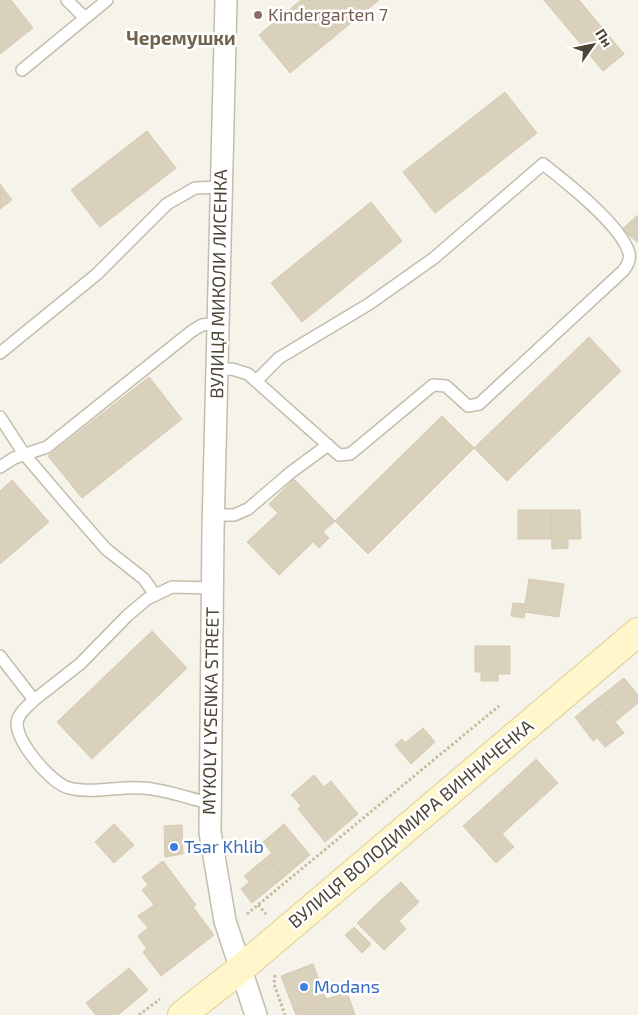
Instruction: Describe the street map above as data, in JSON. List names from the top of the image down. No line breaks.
{"streets":{"main road":["ВУЛИЦЯ ВОЛОДИМИРА ВИННИЧЕНКА"],"street":["ВУЛИЦЯ МИКОЛИ ЛИСЕНКА","MYKOLY LYSENKA STREET"]},"crossings":[["ВУЛИЦЯ МИКОЛИ ЛИСЕНКА","MYKOLY LYSENKA STREET"],["MYKOLY LYSENKA STREET","ВУЛИЦЯ ВОЛОДИМИРА ВИННИЧЕНКА"]],"districts":["Черемушки"],"places":["Kindergarten 7","Tsar Khlib","Modans"],"north":"top right"}
